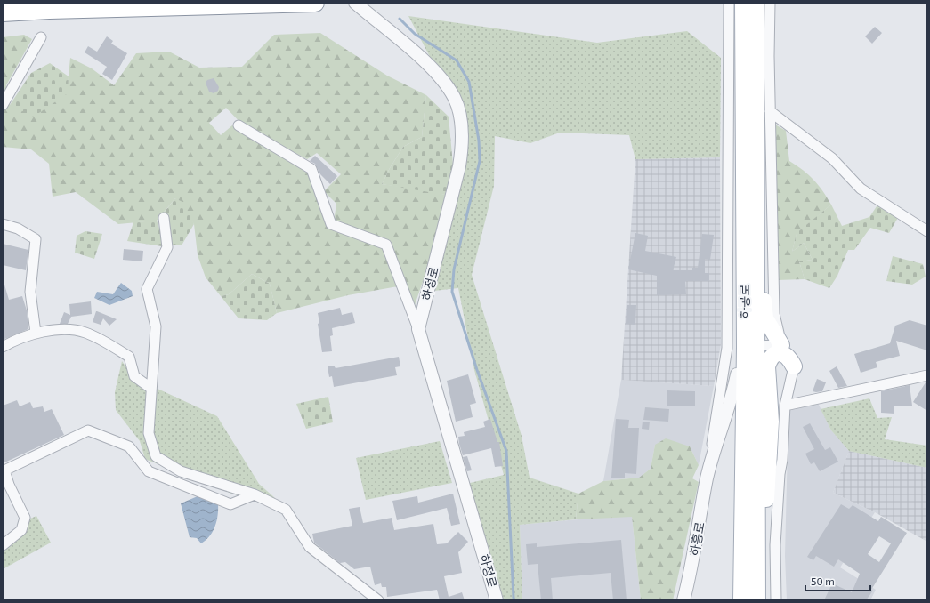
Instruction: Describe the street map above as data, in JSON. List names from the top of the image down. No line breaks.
{"streets":{"main road":["하공로"],"street":["하정로","하흥로"]},"crossings":[["하공로","하흥로"]],"scale_bar":"50 m"}
